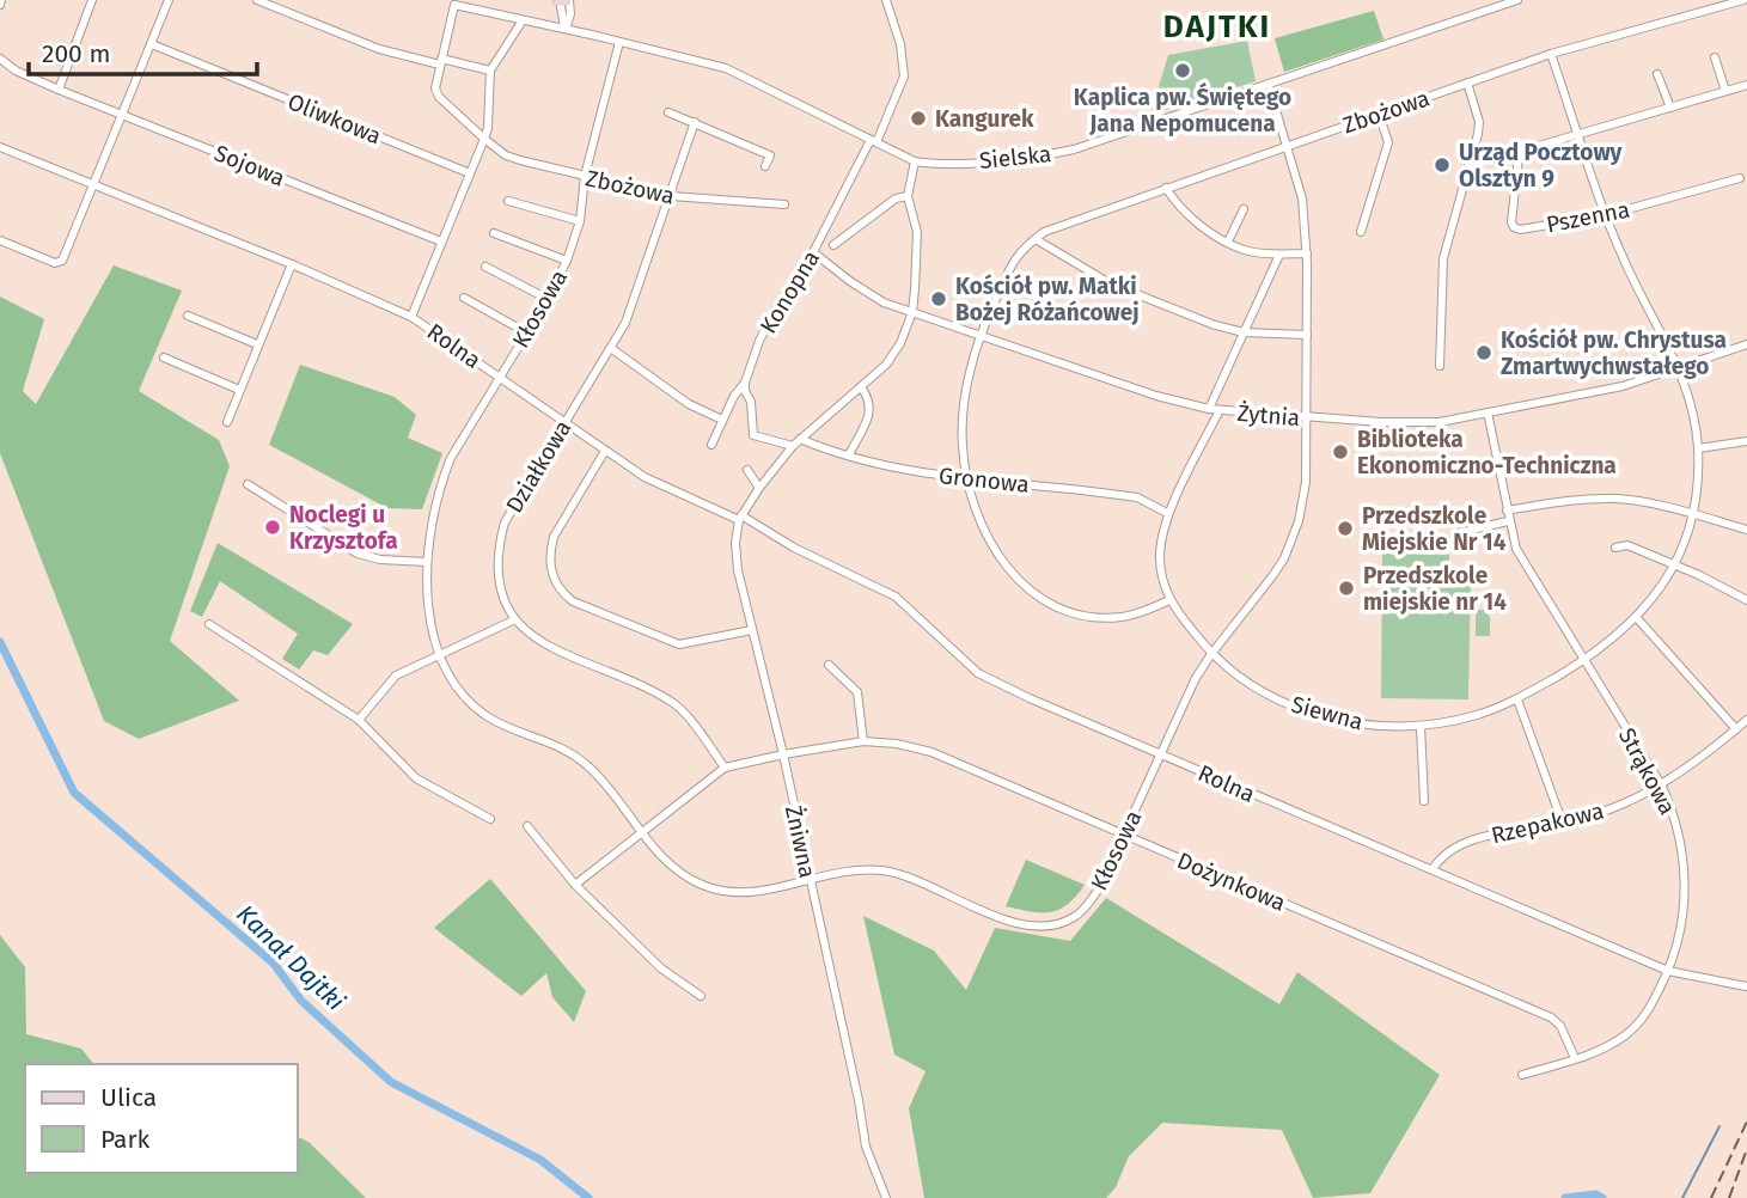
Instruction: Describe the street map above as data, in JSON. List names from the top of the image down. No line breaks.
{"streets":{"street":["Zbożowa","Oliwkowa","Sielska","Sojowa","Pszenna","Konopna","Kłosowa","Rolna","Żytnia","Działkowa","Gronowa","Siewna","Strąkowa","Rzepakowa","Żniwna","Dożynkowa"]},"crossings":[["Zbożowa","Sielska"],["Zbożowa","Kłosowa"],["Zbożowa","Działkowa"],["Zbożowa","Siewna"],["Sielska","Konopna"],["Sielska","Kłosowa"],["Pszenna","Siewna"],["Konopna","Żytnia"],["Konopna","Gronowa"],["Kłosowa","Rolna"],["Kłosowa","Żytnia"],["Kłosowa","Siewna"],["Kłosowa","Żniwna"],["Kłosowa","Dożynkowa"],["Rolna","Działkowa"],["Rolna","Strąkowa"],["Rolna","Rzepakowa"],["Rolna","Żniwna"],["Żytnia","Siewna"],["Żytnia","Strąkowa"],["Działkowa","Dożynkowa"],["Gronowa","Siewna"],["Siewna","Strąkowa"],["Strąkowa","Rzepakowa"],["Strąkowa","Dożynkowa"],["Żniwna","Dożynkowa"]],"districts":["DAJTKI"],"water":["Kanał Dajtki"],"places":["Kaplica pw. Świętego Jana Nepomucena","Kangurek","Urząd Pocztowy Olsztyn 9","Kościół pw. Matki Bożej Różańcowej","Kościół pw. Chrystusa Zmartwychwstałego","Biblioteka Ekonomiczno-Techniczna","Noclegi u Krzysztofa","Przedszkole Miejskie Nr 14","Przedszkole miejskie nr 14"],"legend":["Ulica","Park"],"scale_bar":"200 m"}
